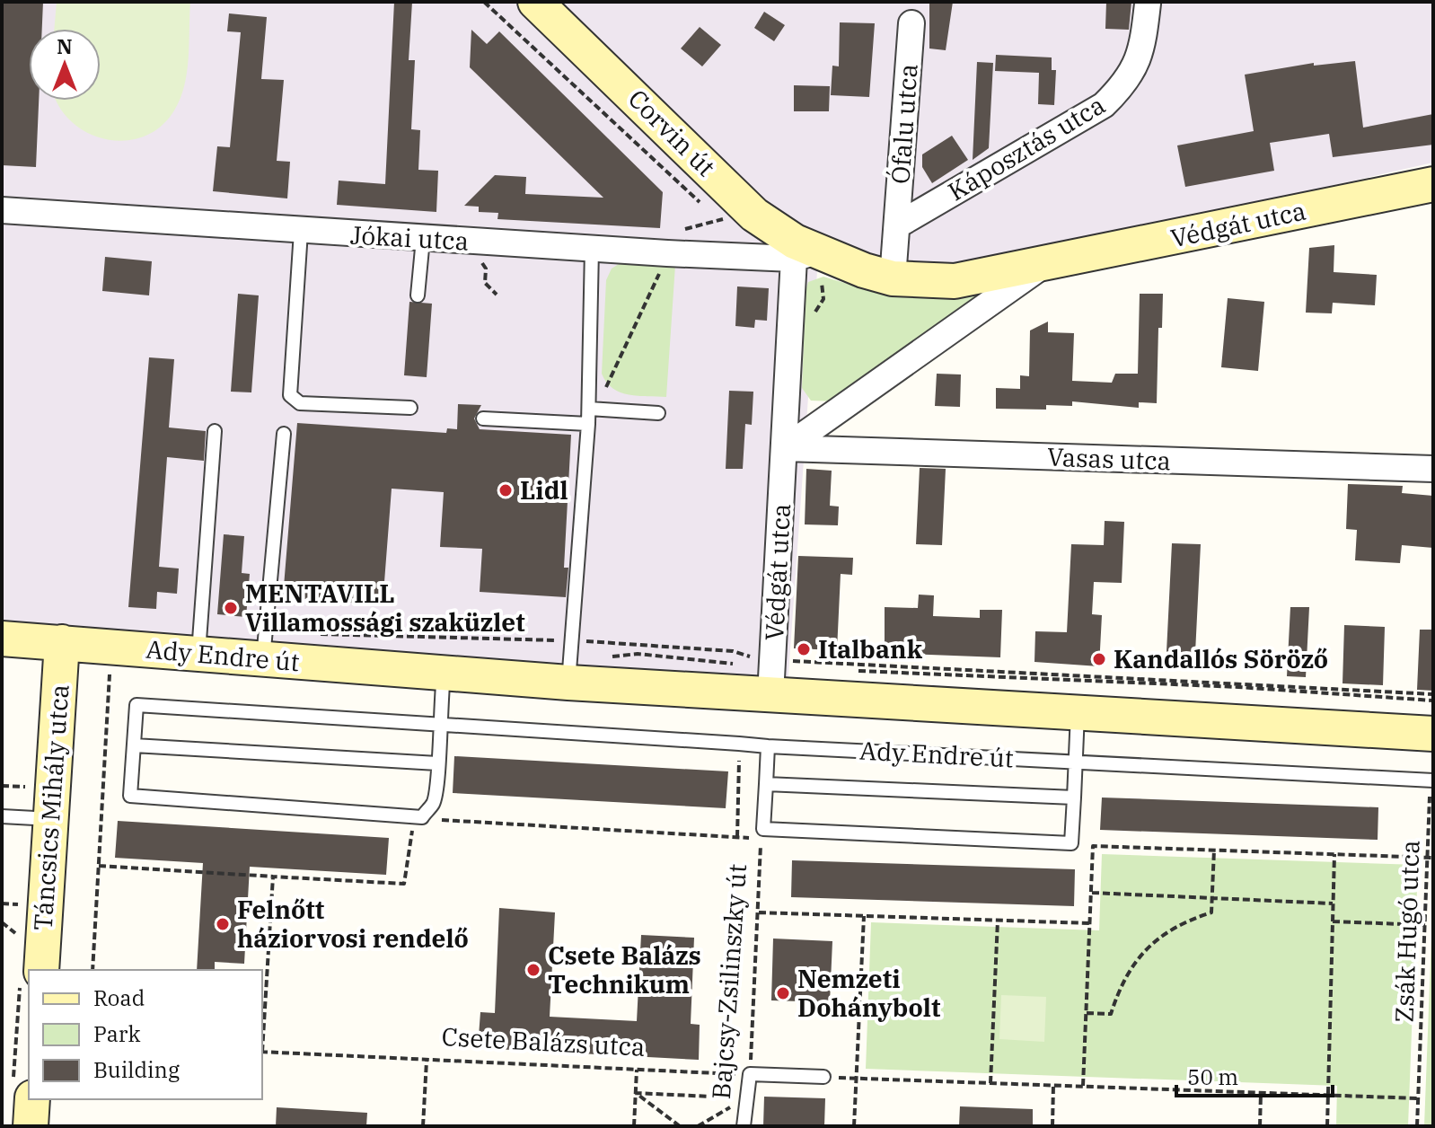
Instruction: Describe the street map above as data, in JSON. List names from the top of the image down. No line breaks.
{"streets":{"street":["Ófalu utca","Corvin út","Káposztás utca","Védgát utca","Jókai utca","Vasas utca","Ady Endre út","Táncsics Mihály utca"],"lane":["Bajcsy-Zsilinszky út"],"path":["Zsák Hugó utca","Csete Balázs utca"]},"crossings":[["Ófalu utca","Káposztás utca"],["Corvin út","Védgát utca"],["Corvin út","Jókai utca"],["Védgát utca","Jókai utca"],["Védgát utca","Vasas utca"],["Védgát utca","Ady Endre út"],["Ady Endre út","Táncsics Mihály utca"],["Ady Endre út","Zsák Hugó utca"],["Bajcsy-Zsilinszky út","Csete Balázs utca"]],"places":["Lidl","MENTAVILL Villamossági szaküzlet","Italbank","Kandallós Söröző","Felnőtt háziorvosi rendelő","Csete Balázs Technikum","Nemzeti Dohánybolt"],"legend":["Road","Park","Building"],"scale_bar":"50 m","north":"top"}
